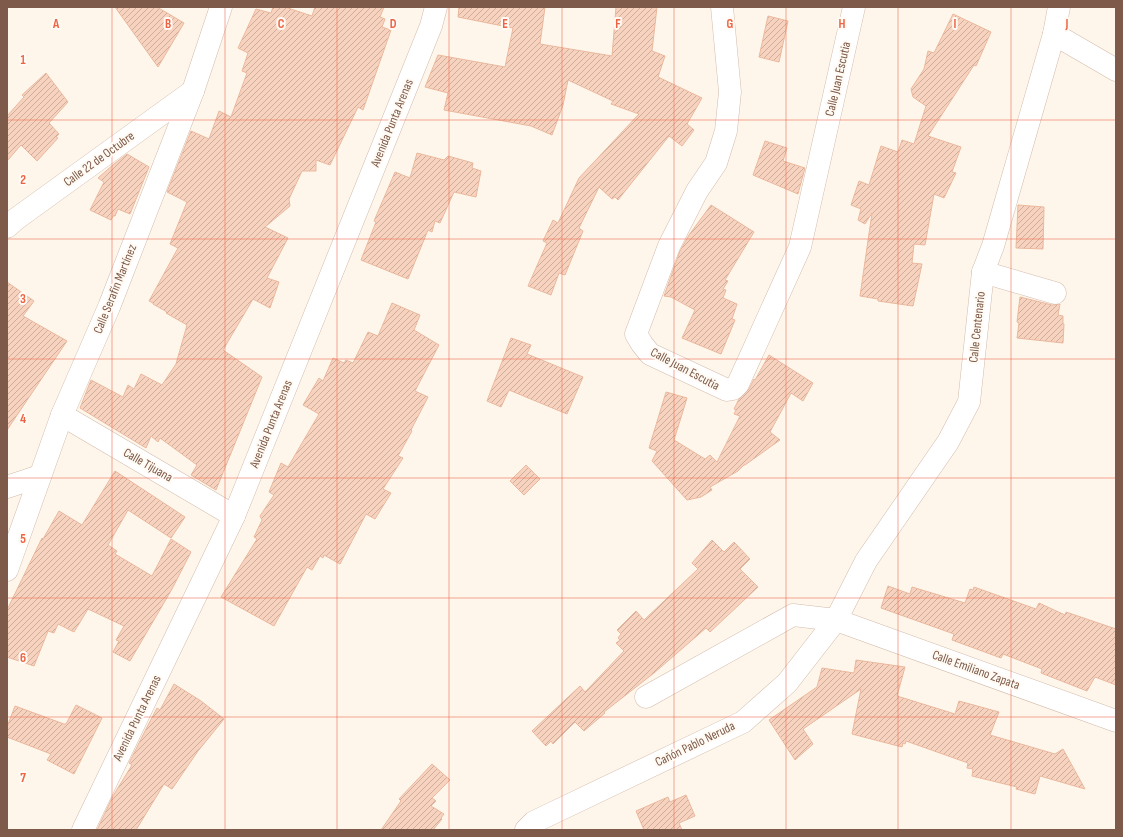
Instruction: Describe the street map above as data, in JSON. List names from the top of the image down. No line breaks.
{"streets":{"street":["Calle Juan Escutia","Avenida Punta Arenas","Calle 22 de Octubre","Calle Serafín Martínez","Calle Centenario","Calle Tijuana","Calle Emiliano Zapata","Cañón Pablo Neruda"]},"crossings":[["Avenida Punta Arenas","Calle Tijuana"],["Calle 22 de Octubre","Calle Serafín Martínez"],["Calle Serafín Martínez","Calle Tijuana"],["Calle Centenario","Calle Emiliano Zapata"],["Calle Centenario","Cañón Pablo Neruda"],["Calle Emiliano Zapata","Cañón Pablo Neruda"]],"grid":{"columns":["A","B","C","D","E","F","G","H","I","J"],"rows":["1","2","3","4","5","6","7"]}}
